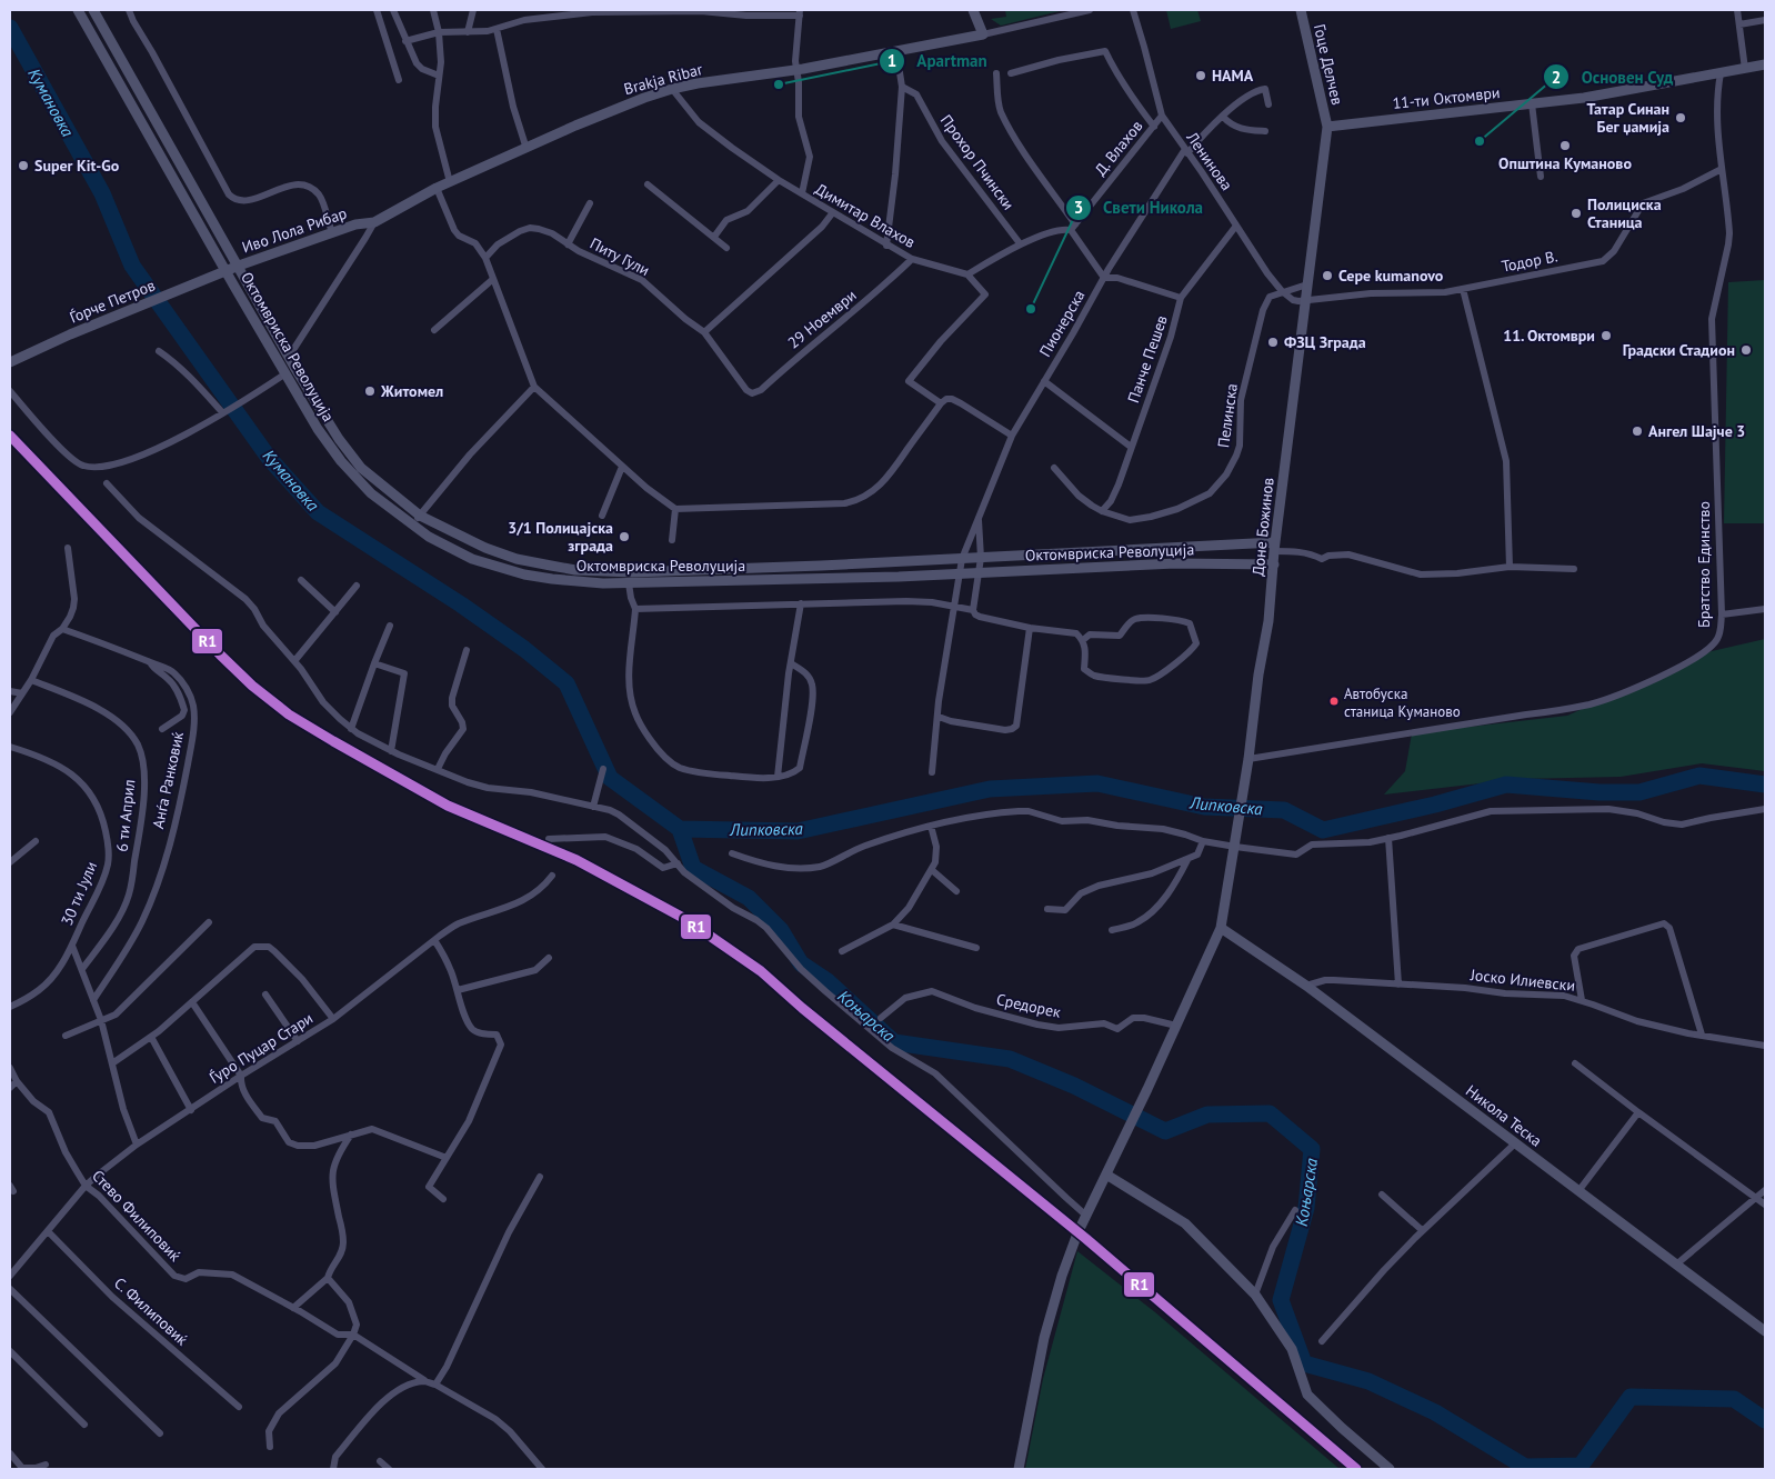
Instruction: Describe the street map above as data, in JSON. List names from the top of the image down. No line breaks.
{"streets":{"street":["Гоце Делчев","Brakja Ribar","11-ти Октомври","Д. Влахов","Ленинова","Прохор Пчински","Димитар Влахов","Иво Лола Рибар","Питу Гули","Тодор В.","Ѓорче Петров","29 Ноември","Пионерска","Октомвриска Револуција","Панче Пешев","Пелинска","Доне Божинов","Братство Единство","Анѓа Ранковиќ","6 ти Април","30 ти Јули","Јоско Илиевски","Средорек","Ѓуро Пуцар Стари","Никола Теска","Стево Филиповиќ","С. Филиповиќ"]},"crossings":[["Гоце Делчев","11-ти Октомври"],["Гоце Делчев","Доне Божинов"],["Brakja Ribar","Димитар Влахов"],["Brakja Ribar","Иво Лола Рибар"],["11-ти Октомври","Доне Божинов"],["11-ти Октомври","Братство Единство"],["Д. Влахов","Ленинова"],["Ленинова","Тодор В."],["Ленинова","Пионерска"],["Ленинова","Панче Пешев"],["Ленинова","Пелинска"],["Ленинова","Доне Божинов"],["Димитар Влахов","29 Ноември"],["Иво Лола Рибар","Ѓорче Петров"],["Иво Лола Рибар","Октомвриска Револуција"],["Питу Гули","29 Ноември"],["Тодор В.","Доне Божинов"],["Тодор В.","Братство Единство"],["Ѓорче Петров","Октомвриска Револуција"],["Пионерска","Октомвриска Револуција"],["Октомвриска Револуција","Доне Божинов"],["Панче Пешев","Пелинска"],["Доне Божинов","Братство Единство"],["Доне Божинов","Средорек"],["Доне Божинов","Никола Теска"],["Јоско Илиевски","Никола Теска"],["Ѓуро Пуцар Стари","Стево Филиповиќ"],["Ѓуро Пуцар Стари","С. Филиповиќ"]],"water":["Кумановка","Липковска","Коњарска"],"places":["НАМА","Apartman","Татар Синан Бег џамија","Основен Суд","Општина Куманово","Super Kit-Go","Полициска Станица","Cepe kumanovo","Свети Никола","11. Октомври","ФЗЦ Зграда","Градски Стадион","Житомел","Ангел Шајче 3","3/1 Полицајска зграда","Автобуска станица Куманово"],"lines":["transit line R1"]}
